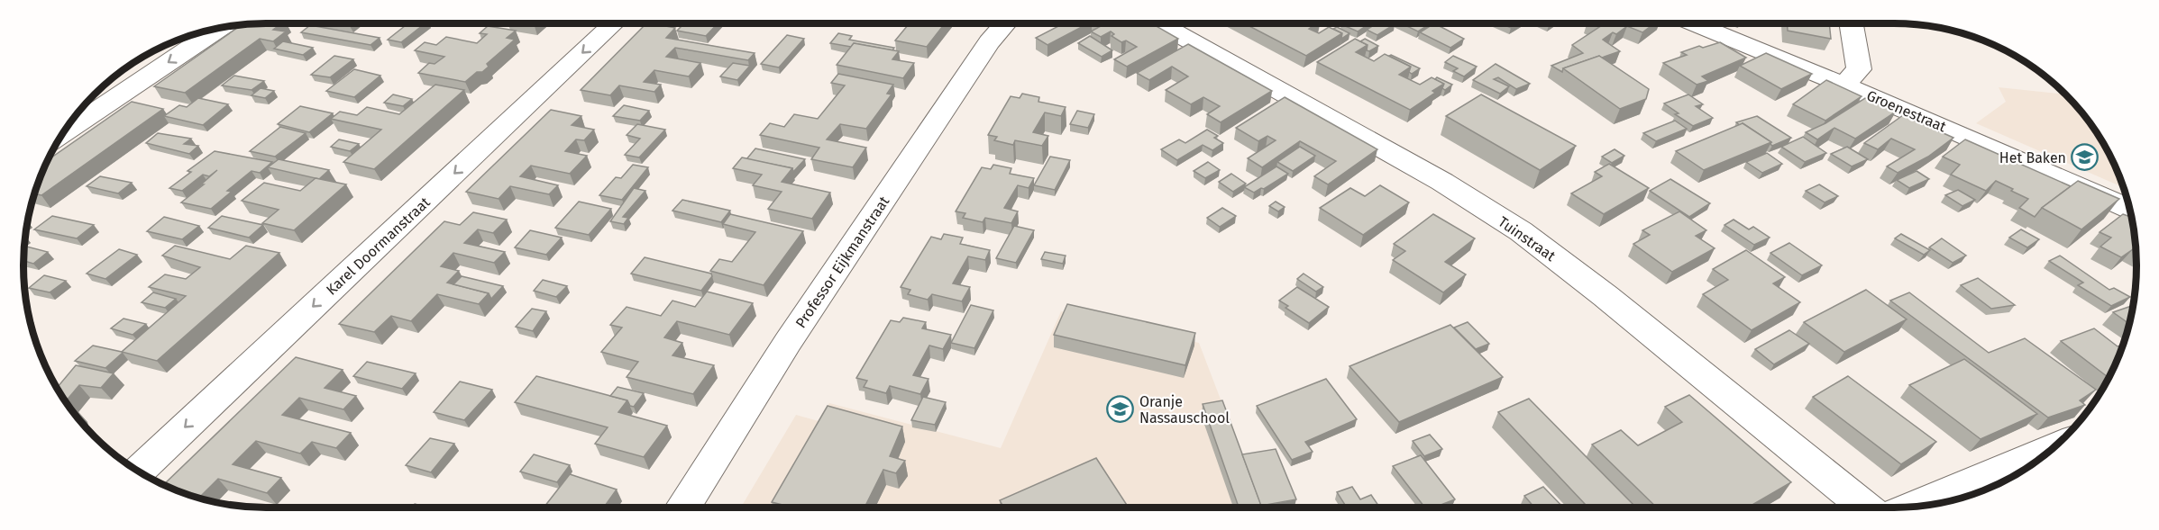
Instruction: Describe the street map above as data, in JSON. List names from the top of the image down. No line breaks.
{"streets":{"street":["Groenestraat","Tuinstraat","Karel Doormanstraat","Professor Eijkmanstraat"]},"one_way":["Karel Doormanstraat"],"places":{"school or university":["Het Baken","Oranje Nassauschool"]}}
